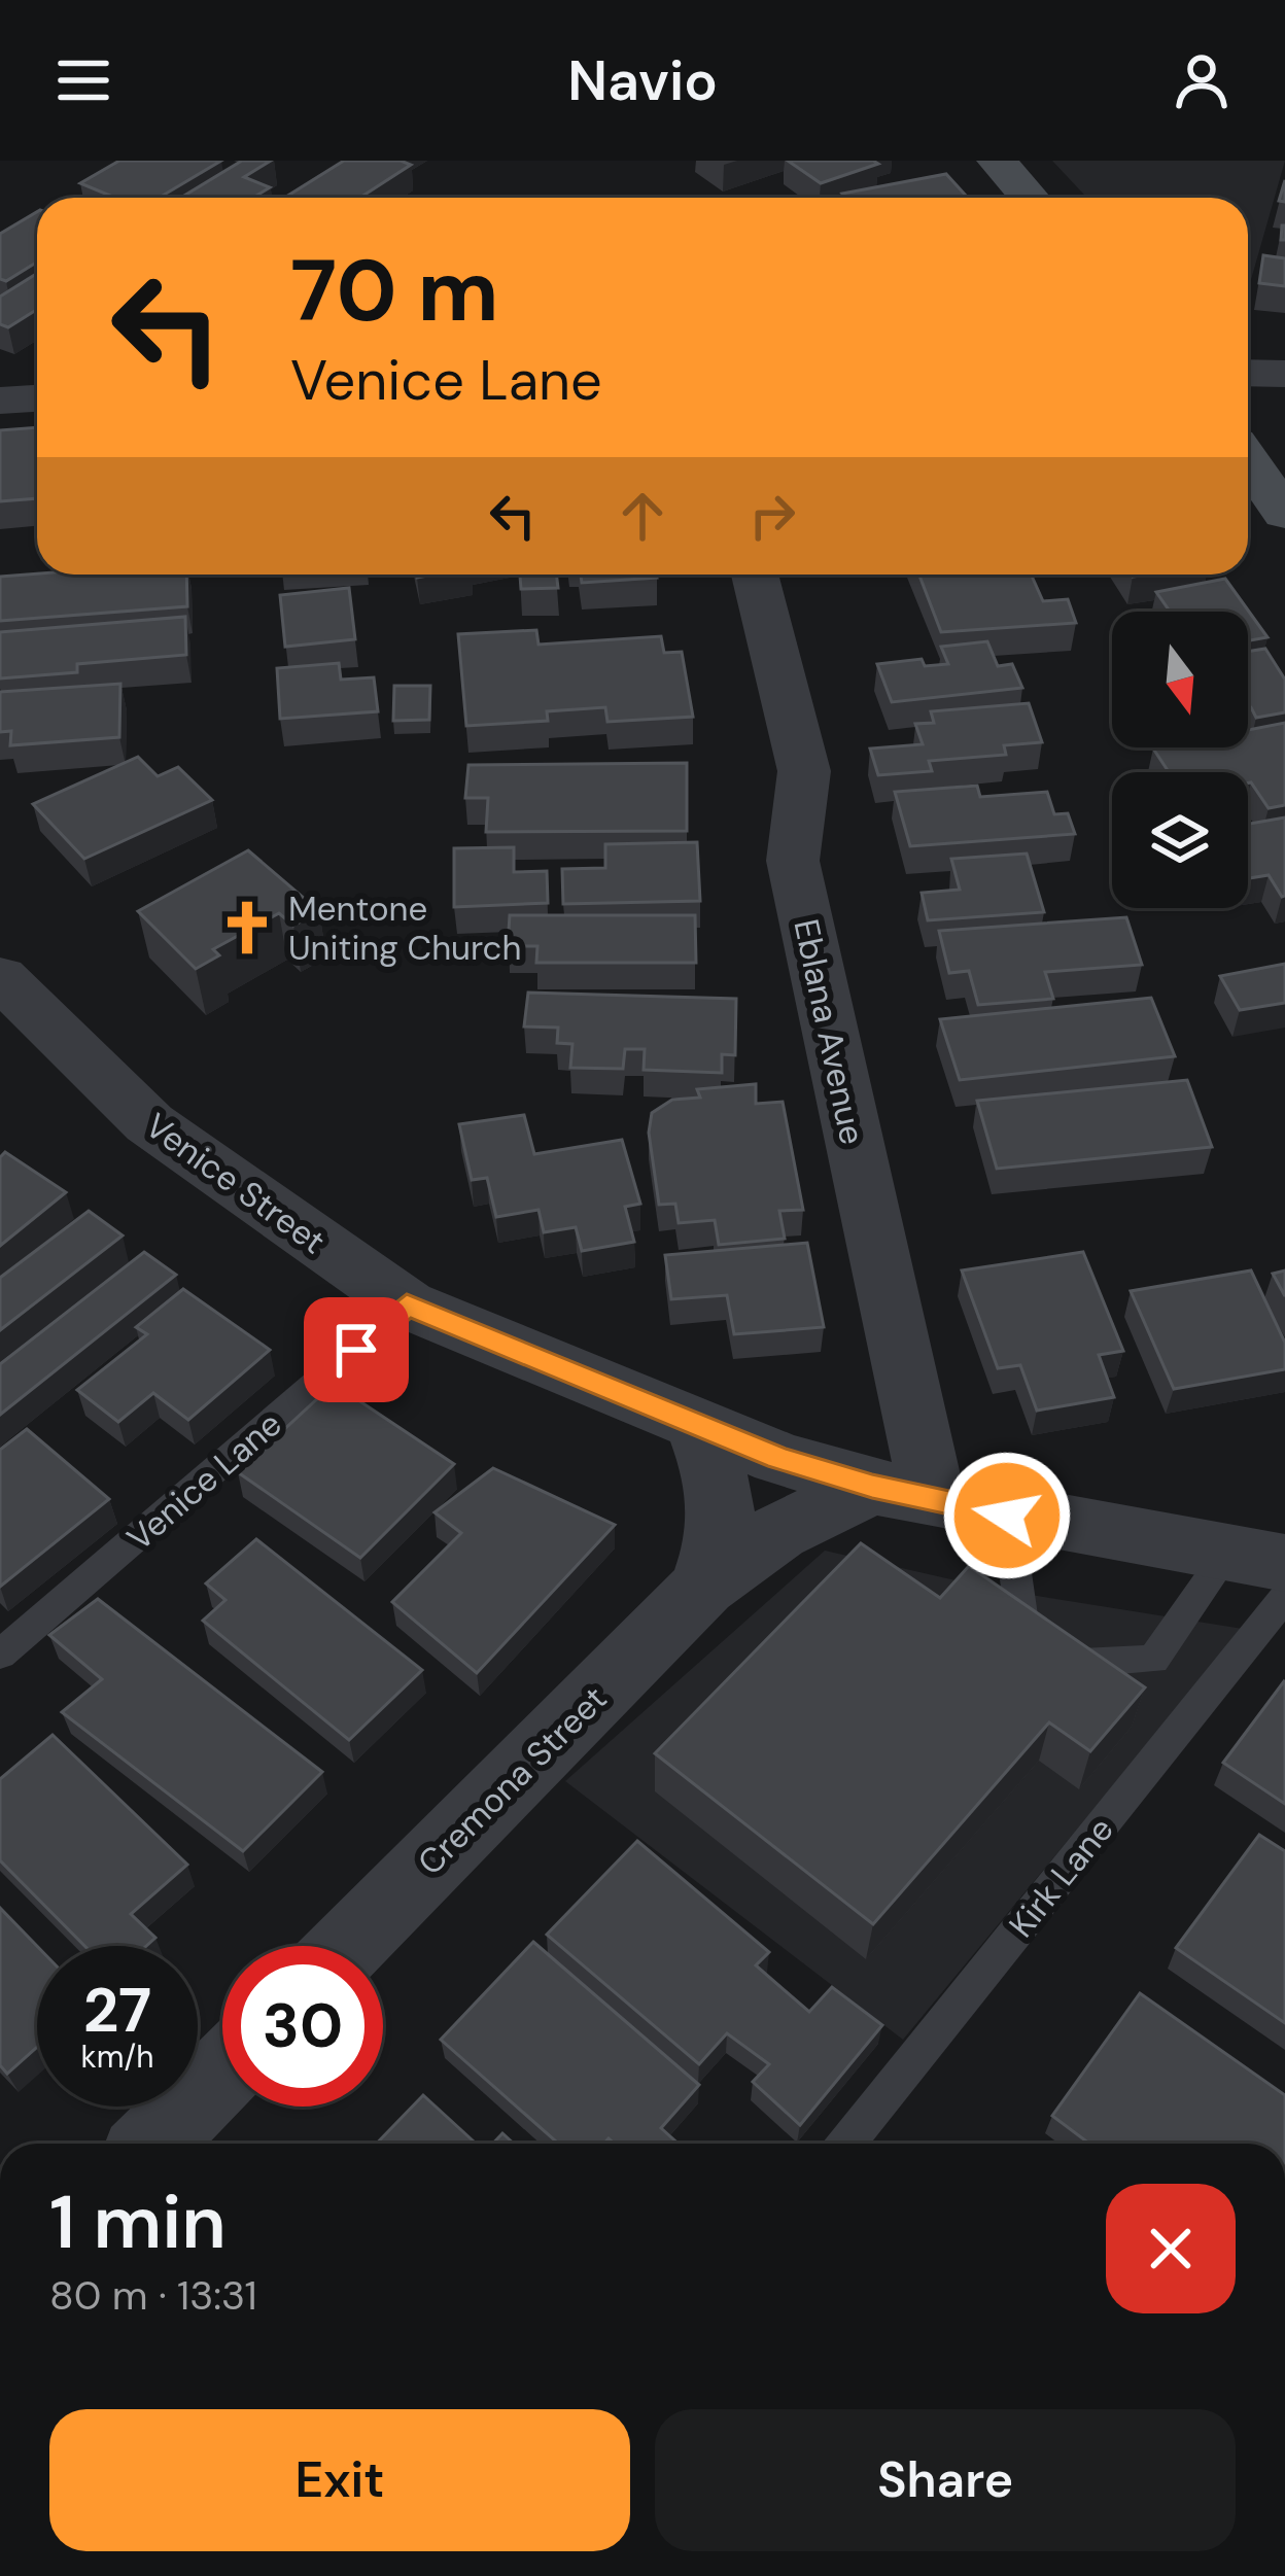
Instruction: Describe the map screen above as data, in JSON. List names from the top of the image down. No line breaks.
{"streets":{"street":["Eblana Avenue","Venice Street","Cremona Street"],"lane":["Venice Lane","Kirk Lane"]},"crossings":[["Eblana Avenue","Venice Street"],["Eblana Avenue","Cremona Street"],["Venice Street","Venice Lane"],["Venice Street","Cremona Street"]],"places":{"church":["Mentone Uniting Church"]},"north":"bottom","page":{"header":"Navio","turn":["70 m","Venice Lane"],"speed":"27 km/h","limit":"30","heading":["1 min","80 m · 13:31"],"buttons":["Exit","Share"]}}
